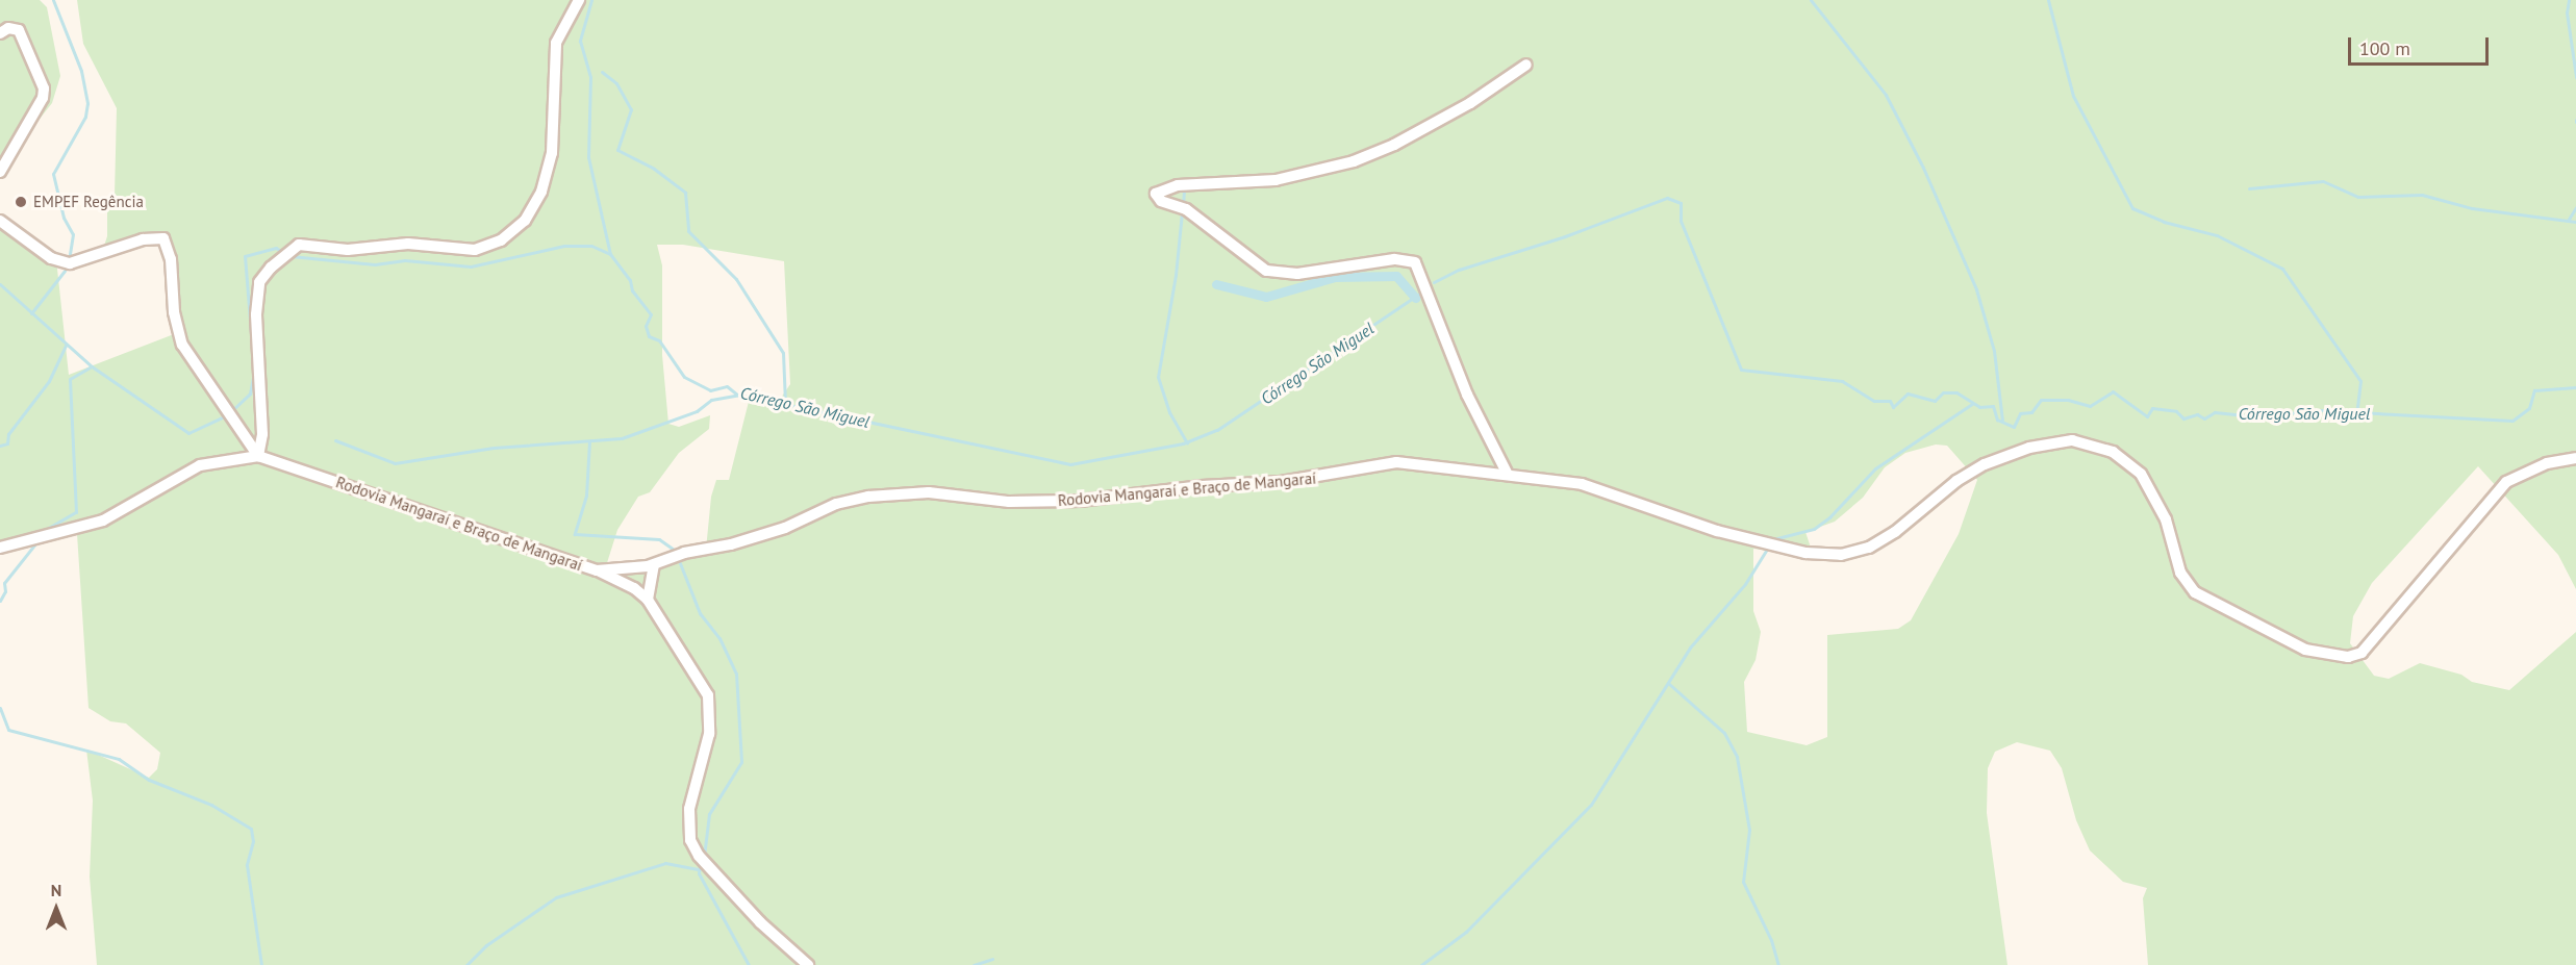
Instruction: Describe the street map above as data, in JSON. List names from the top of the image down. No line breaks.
{"streets":{"street":["Rodovia Mangaraí e Braço de Mangaraí"]},"water":["Córrego São Miguel"],"places":["EMPEF Regência"],"scale_bar":"100 m","north":"top"}
